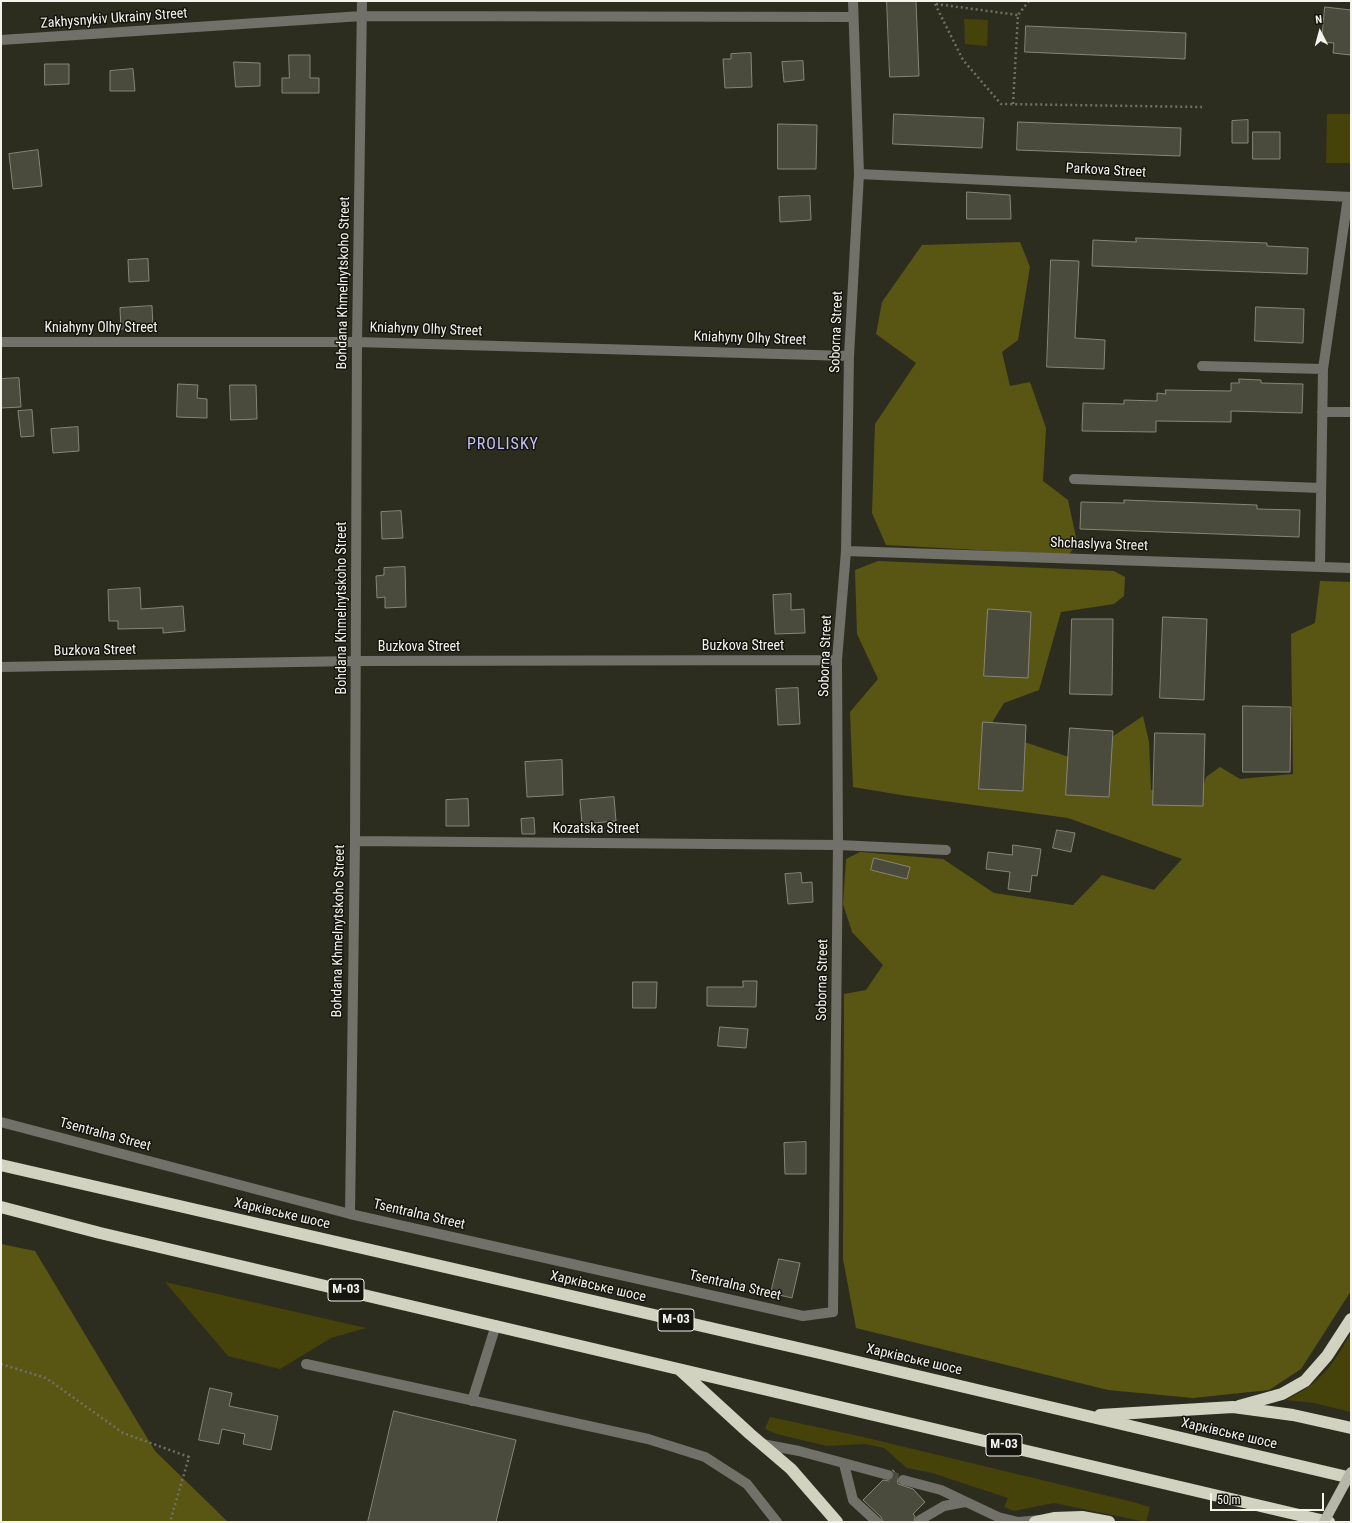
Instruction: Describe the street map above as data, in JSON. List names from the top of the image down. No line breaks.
{"streets":{"highway":["Харківське шосе","М-03"],"street":["Zakhysnykiv Ukrainy Street","Parkova Street","Bohdana Khmelnytskoho Street","Kniahyny Olhy Street","Soborna Street","Shchaslyva Street","Buzkova Street","Kozatska Street","Tsentralna Street"]},"crossings":[["Zakhysnykiv Ukrainy Street","Bohdana Khmelnytskoho Street"],["Zakhysnykiv Ukrainy Street","Soborna Street"],["Parkova Street","Soborna Street"],["Bohdana Khmelnytskoho Street","Kniahyny Olhy Street"],["Bohdana Khmelnytskoho Street","Buzkova Street"],["Bohdana Khmelnytskoho Street","Kozatska Street"],["Bohdana Khmelnytskoho Street","Tsentralna Street"],["Kniahyny Olhy Street","Soborna Street"],["Soborna Street","Shchaslyva Street"],["Soborna Street","Buzkova Street"],["Soborna Street","Kozatska Street"],["Soborna Street","Tsentralna Street"]],"districts":["PROLISKY"],"scale_bar":"50 m","north":"top"}
